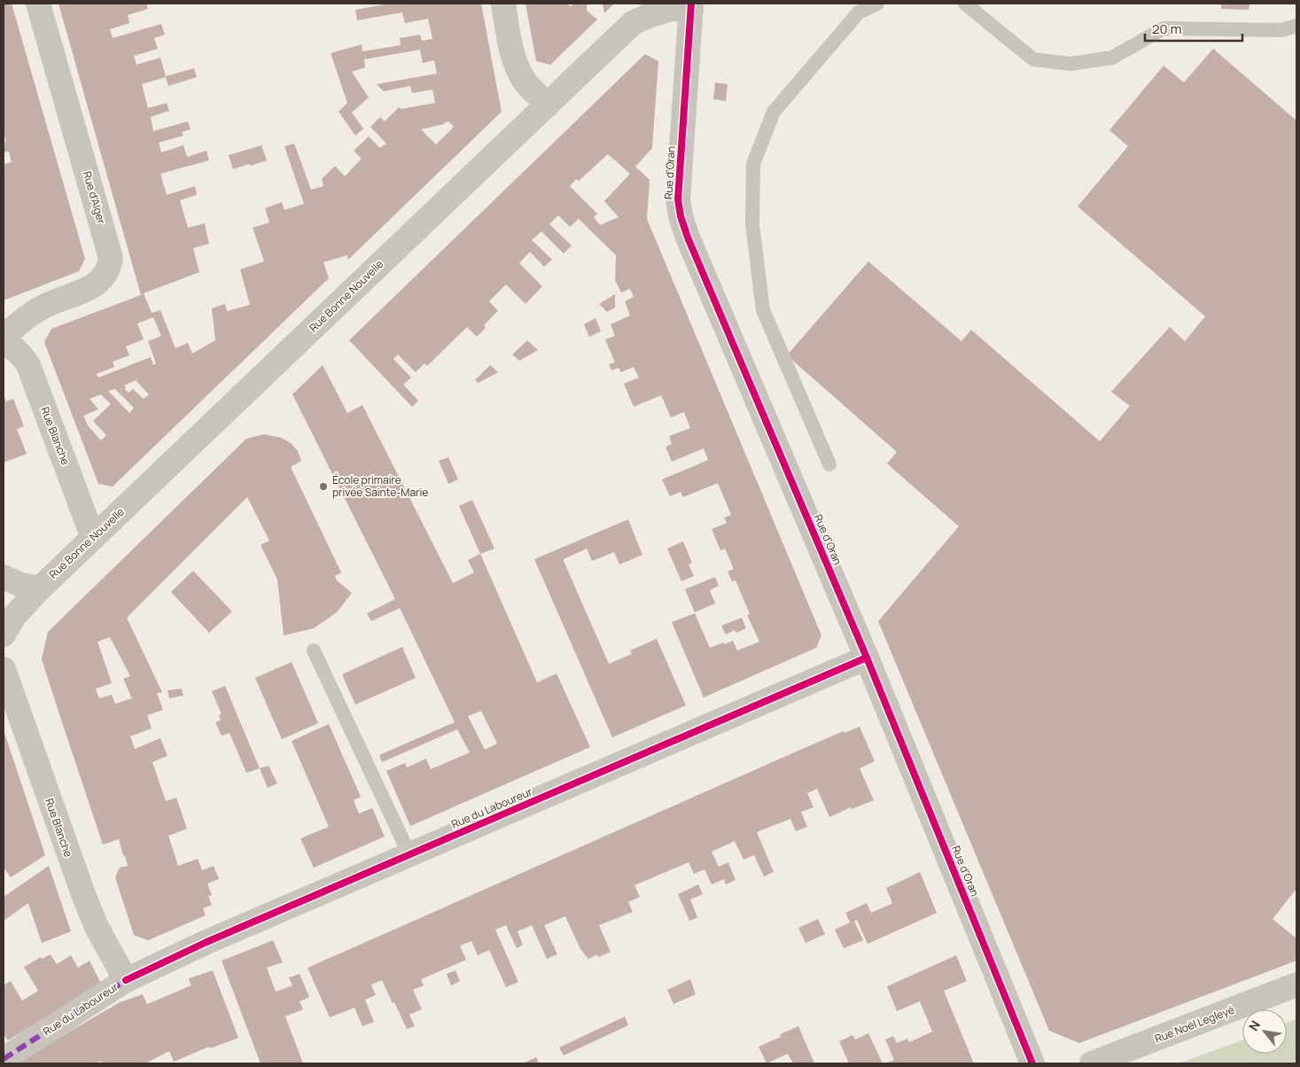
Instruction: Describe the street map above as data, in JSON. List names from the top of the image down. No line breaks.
{"streets":{"street":["Rue d'Oran","Rue d'Alger","Rue Bonne Nouvelle","Rue Blanche","Rue du Laboureur","Rue Noël Legleyé"]},"crossings":[["Rue d'Oran","Rue Bonne Nouvelle"],["Rue d'Oran","Rue du Laboureur"],["Rue Bonne Nouvelle","Rue Blanche"],["Rue Blanche","Rue du Laboureur"]],"places":["École primaire privée Sainte-Marie"],"scale_bar":"20 m","north":"top left"}
